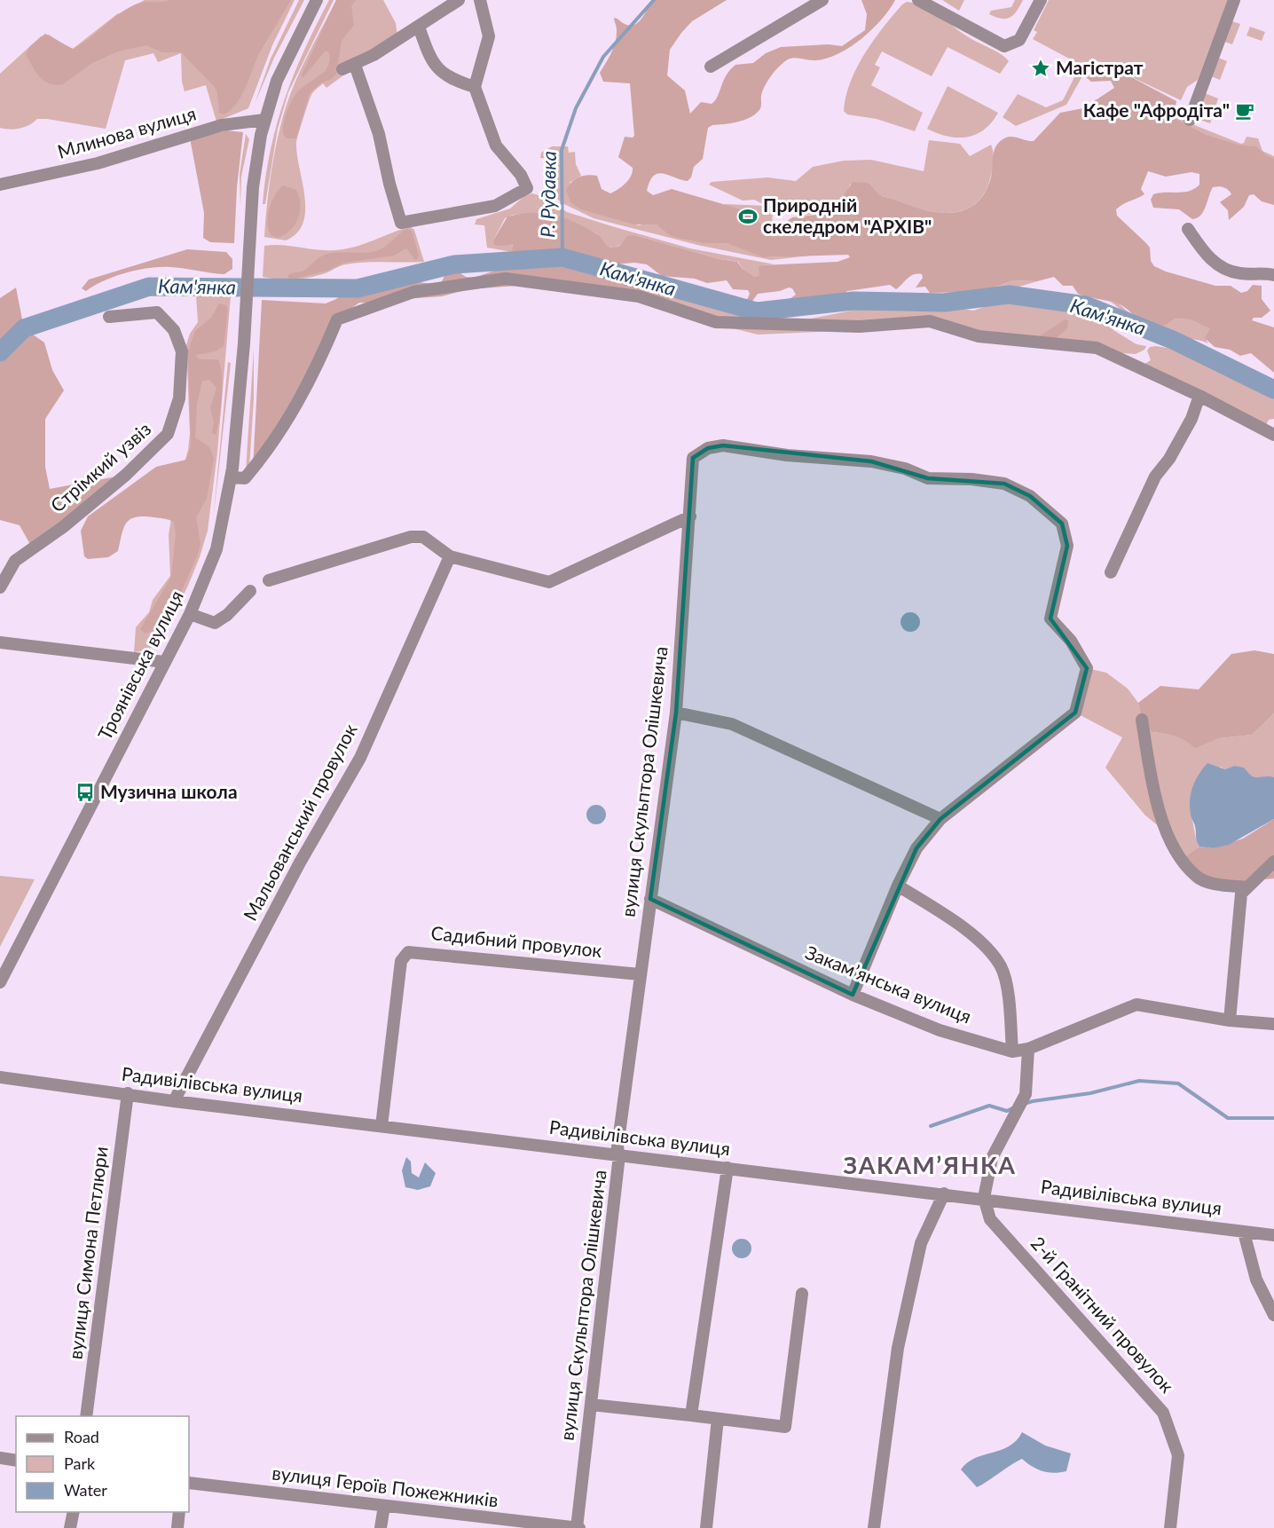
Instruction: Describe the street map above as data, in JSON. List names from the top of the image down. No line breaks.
{"streets":{"street":["Млинова вулиця","Стрімкий узвіз","Троянівська вулиця","вулиця Скульптора Олішкевича","Мальованський провулок","Садибний провулок","Закамʼянська вулиця","Радивілівська вулиця","вулиця Симона Петлюри","2-й Гранітний провулок","вулиця Героїв Пожежників"]},"crossings":[["Млинова вулиця","Троянівська вулиця"],["вулиця Скульптора Олішкевича","Садибний провулок"],["вулиця Скульптора Олішкевича","Закамʼянська вулиця"],["вулиця Скульптора Олішкевича","Радивілівська вулиця"],["вулиця Скульптора Олішкевича","вулиця Героїв Пожежників"],["Мальованський провулок","Радивілівська вулиця"],["Садибний провулок","Радивілівська вулиця"],["Радивілівська вулиця","вулиця Симона Петлюри"],["Радивілівська вулиця","2-й Гранітний провулок"]],"districts":["ЗАКАМ’ЯНКА"],"water":["Р. Рудавка","Кам'янка"],"places":{"place":["Магістрат"],"cafe":["Кафе \"Афродіта\""],"sports":["Природній скеледром \"АРХІВ\""],"bus stop":["Музична школа"]},"legend":["Road","Park","Water"]}
